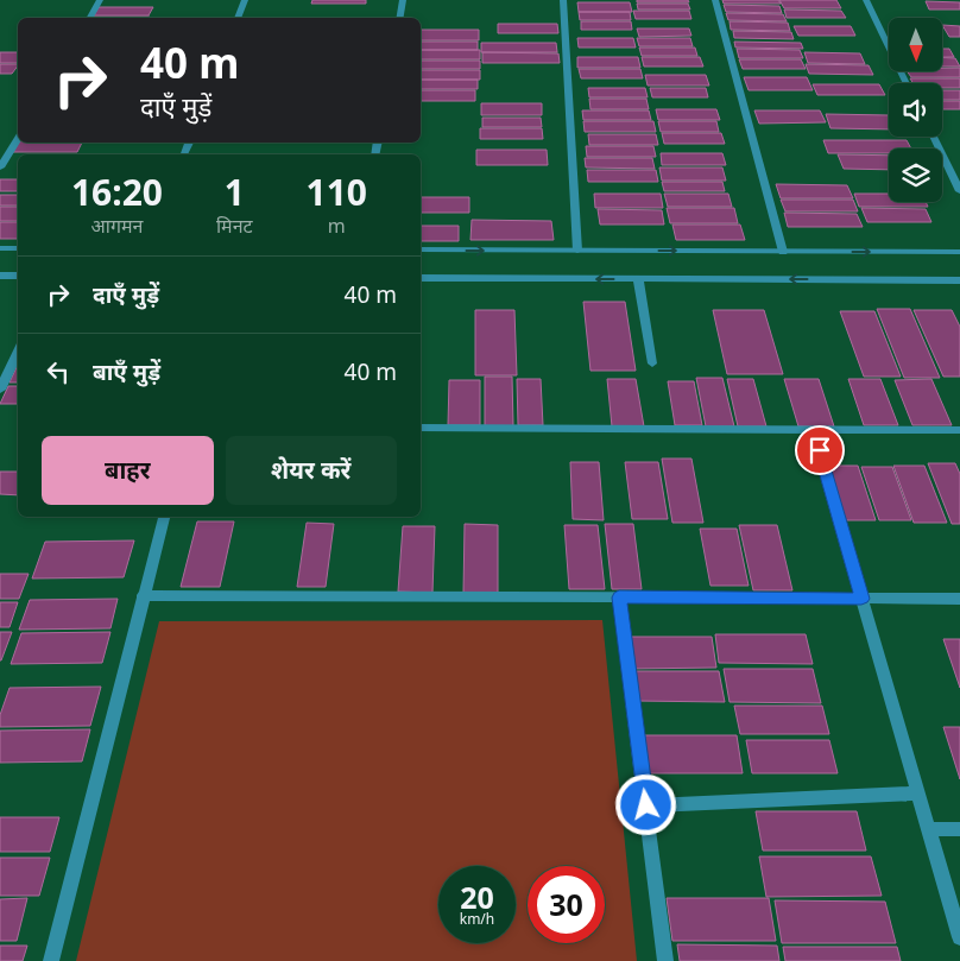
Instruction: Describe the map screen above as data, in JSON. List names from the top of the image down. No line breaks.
{"north":"bottom","page":{"turn":["40 m","दाएँ मुड़ें"],"eta":["16:20","आगमन","1","मिनट","110","m"],"list":[{"name":"दाएँ मुड़ें","value":"40 m"},{"name":"बाएँ मुड़ें","value":"40 m"}],"buttons":["बाहर","शेयर करें"],"speed":"20 km/h","limit":"30"}}
